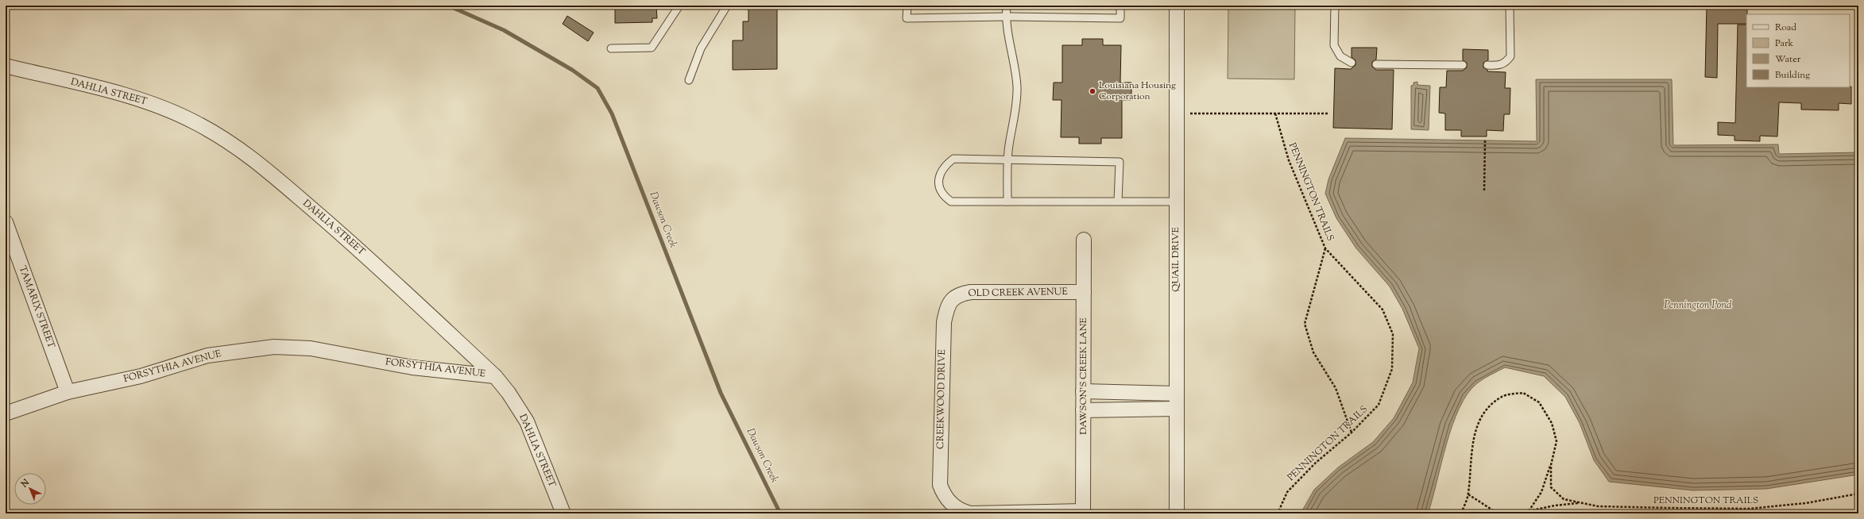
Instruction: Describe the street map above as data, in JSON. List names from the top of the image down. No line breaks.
{"streets":{"street":["DAHLIA STREET","QUAIL DRIVE","OLD CREEK AVENUE","TAMARIX STREET","FORSYTHIA AVENUE","DAWSON'S CREEK LANE","CREEKWOOD DRIVE"],"path":["PENNINGTON TRAILS"]},"crossings":[["DAHLIA STREET","FORSYTHIA AVENUE"],["OLD CREEK AVENUE","DAWSON'S CREEK LANE"],["OLD CREEK AVENUE","CREEKWOOD DRIVE"],["TAMARIX STREET","FORSYTHIA AVENUE"],["DAWSON'S CREEK LANE","CREEKWOOD DRIVE"]],"water":["Dawson Creek","Pennington Pond"],"places":["Louisiana Housing Corporation"],"legend":["Road","Park","Water","Building"],"north":"top left"}
